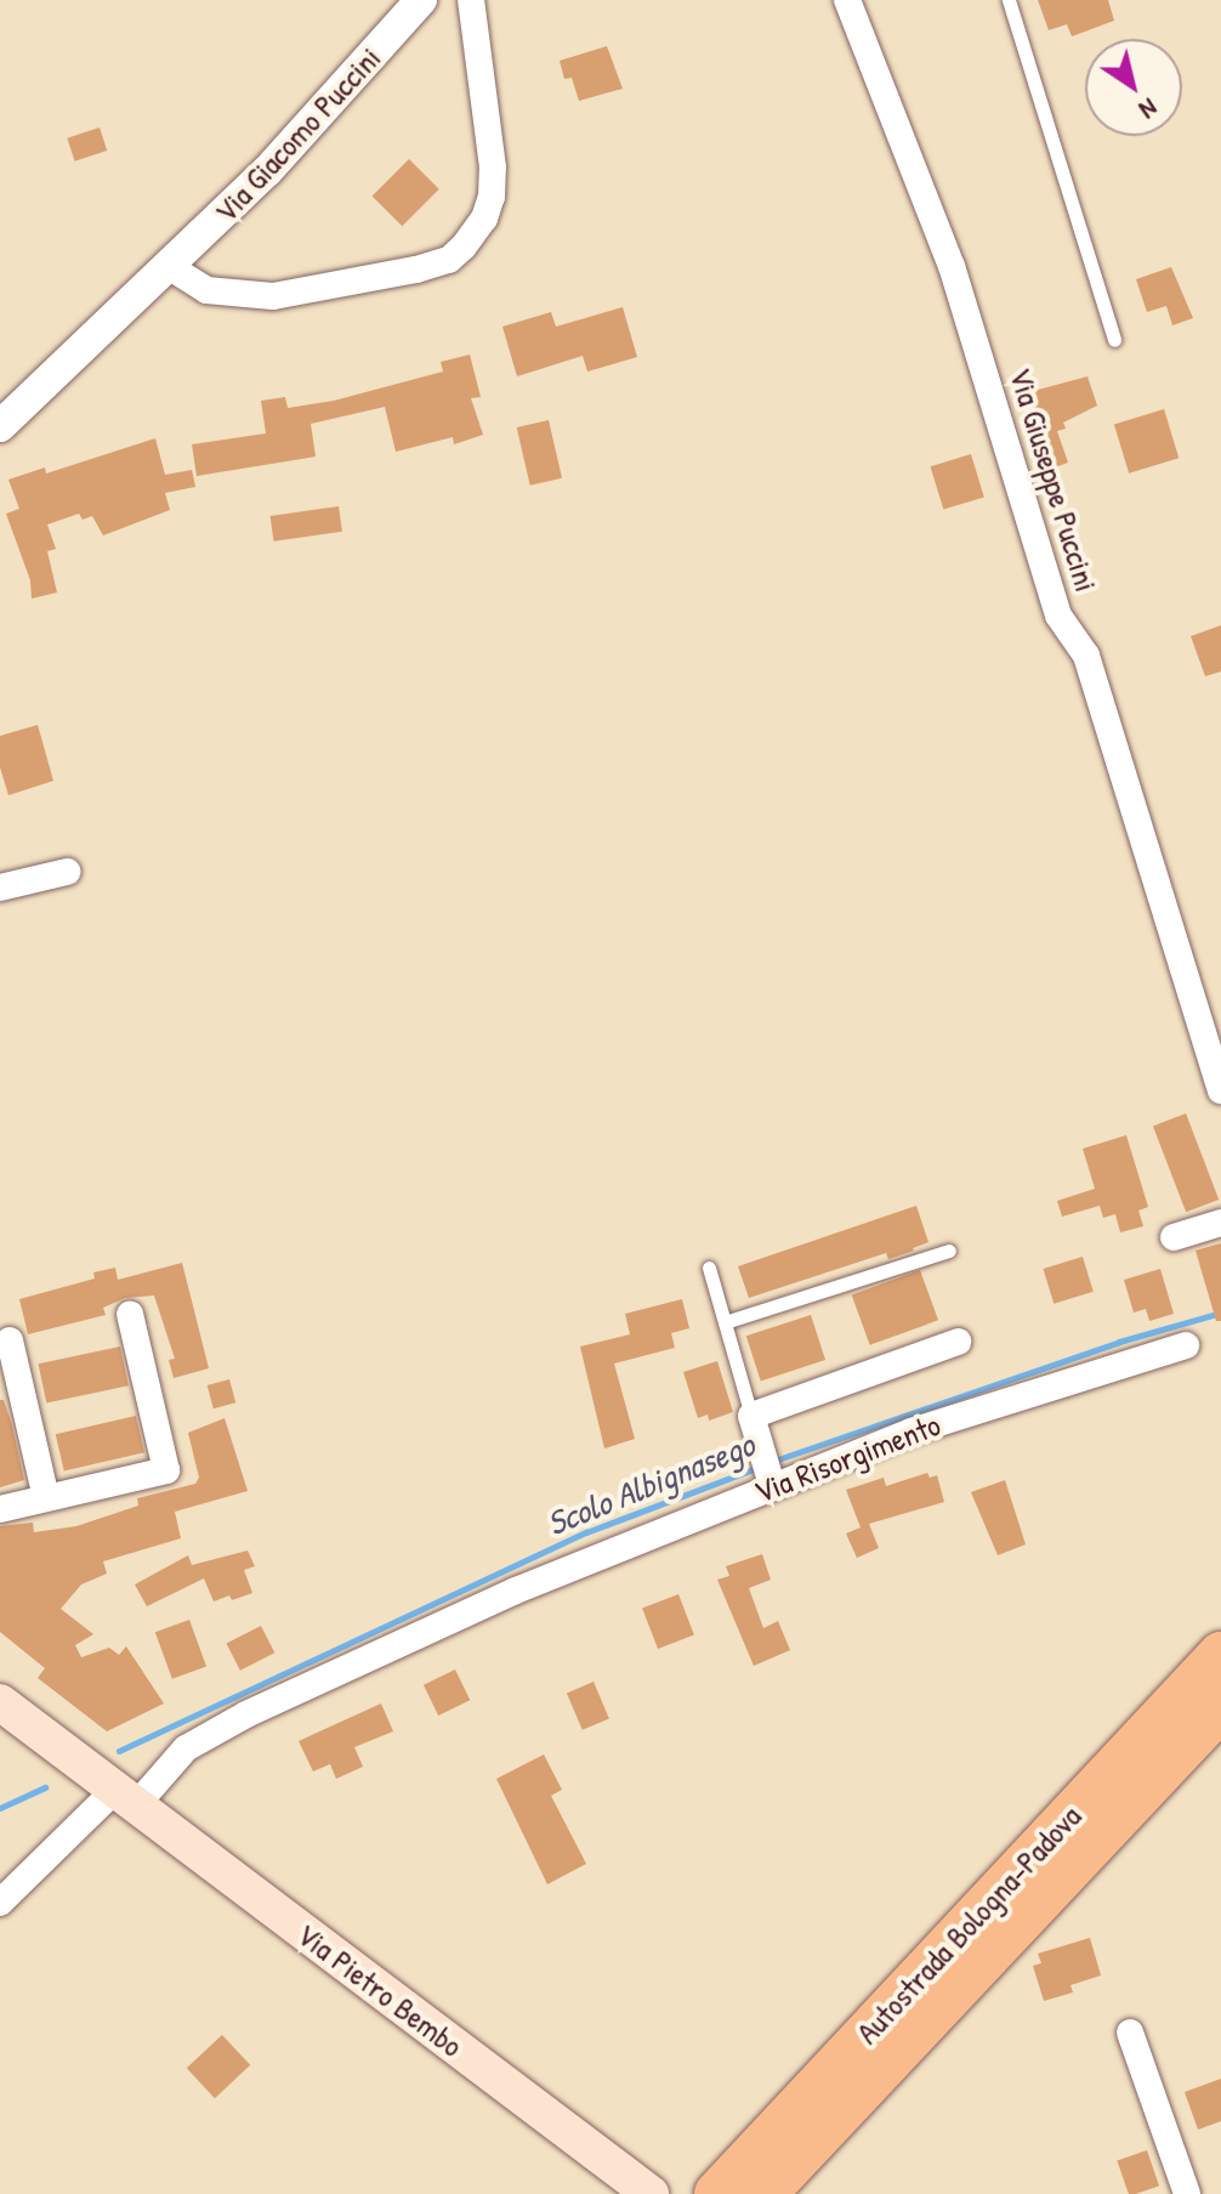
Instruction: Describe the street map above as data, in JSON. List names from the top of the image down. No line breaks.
{"streets":{"highway":["Autostrada Bologna-Padova"],"main road":["Via Pietro Bembo"],"street":["Via Giacomo Puccini","Via Giuseppe Puccini","Via Risorgimento"]},"crossings":[["Via Risorgimento","Via Pietro Bembo"]],"water":["Scolo Albignasego"],"north":"bottom right"}
